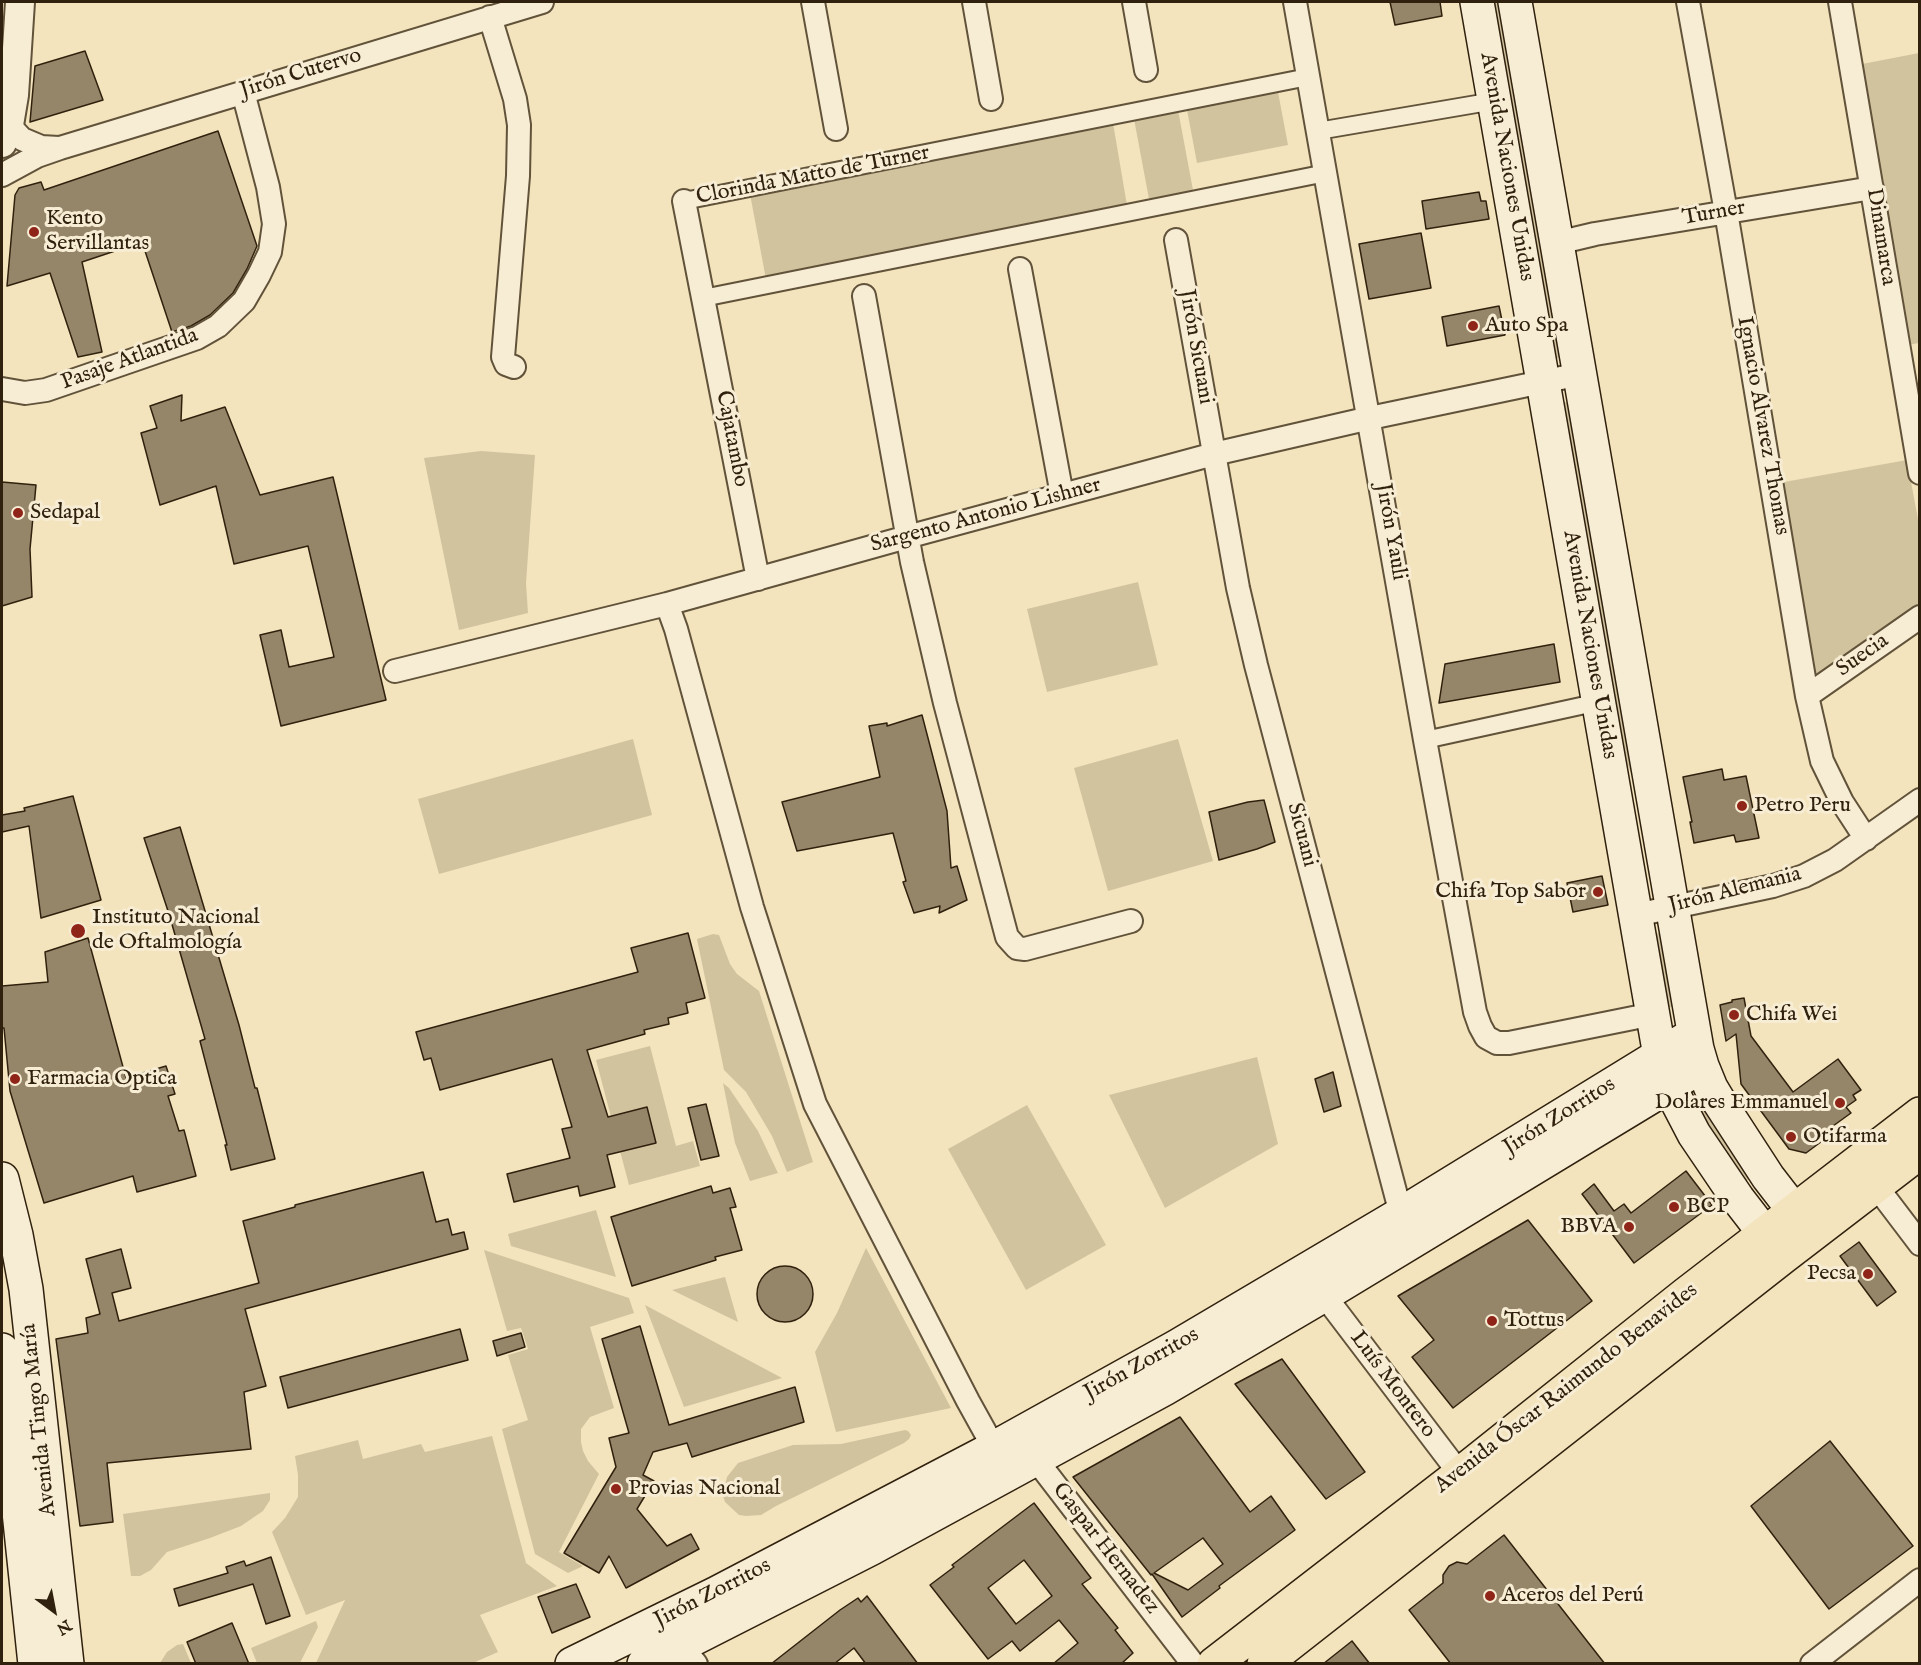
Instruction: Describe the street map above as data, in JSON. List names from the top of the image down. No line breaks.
{"streets":{"main road":["Avenida Naciones Unidas","Jirón Zorritos","Avenida Óscar Raimundo Benavides","Avenida Tingo María"],"street":["Jirón Cutervo","Clorinda Matto de Turner","Turner","Dinamarca","Jirón Sicuani","Pasaje Atlantida","Ignacio Alvarez Thomas","Cajatambo","Sargento Antonio Lishner","Jirón Yauli","Suecia","Sicuani","Jirón Alemania","Luís Montero","Gaspar Hernadez"]},"crossings":[["Jirón Cutervo","Pasaje Atlantida"],["Avenida Naciones Unidas","Turner"],["Avenida Naciones Unidas","Sargento Antonio Lishner"],["Avenida Naciones Unidas","Jirón Yauli"],["Avenida Naciones Unidas","Jirón Alemania"],["Avenida Naciones Unidas","Jirón Zorritos"],["Avenida Naciones Unidas","Avenida Óscar Raimundo Benavides"],["Clorinda Matto de Turner","Cajatambo"],["Clorinda Matto de Turner","Jirón Yauli"],["Turner","Dinamarca"],["Turner","Ignacio Alvarez Thomas"],["Jirón Sicuani","Sargento Antonio Lishner"],["Jirón Sicuani","Sicuani"],["Ignacio Alvarez Thomas","Suecia"],["Ignacio Alvarez Thomas","Jirón Alemania"],["Cajatambo","Sargento Antonio Lishner"],["Sargento Antonio Lishner","Jirón Yauli"],["Sargento Antonio Lishner","Sicuani"],["Sargento Antonio Lishner","Gaspar Hernadez"],["Sicuani","Jirón Zorritos"],["Jirón Zorritos","Luís Montero"],["Jirón Zorritos","Gaspar Hernadez"],["Luís Montero","Avenida Óscar Raimundo Benavides"]],"places":["Kento Servillantas","Auto Spa","Sedapal","Petro Peru","Chifa Top Sabor","Instituto Nacional de Oftalmología","Chifa Wei","Farmacia Optica","Dolares Emmanuel","Otifarma","BCP","BBVA","Pecsa","Tottus","Provias Nacional","Aceros del Perú"],"north":"bottom right"}
